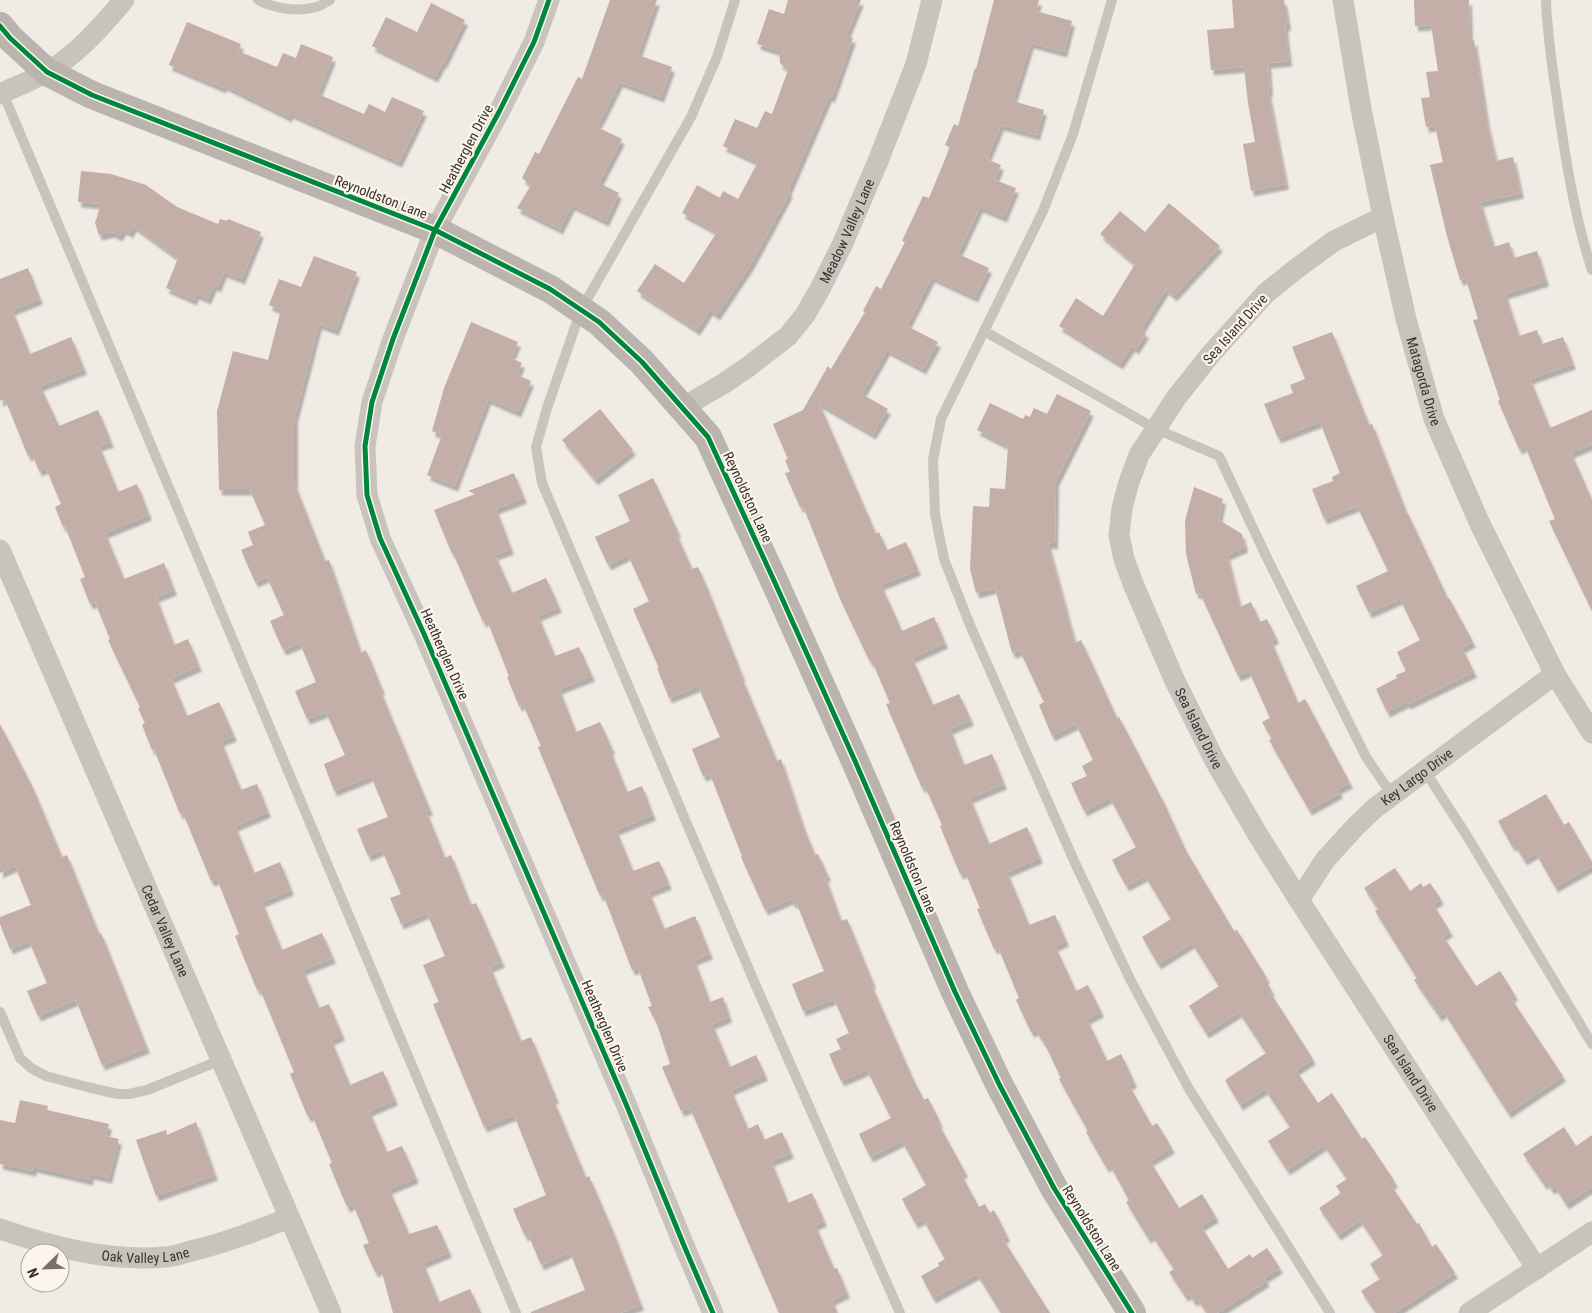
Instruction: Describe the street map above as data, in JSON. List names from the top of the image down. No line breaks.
{"streets":{"street":["Heatherglen Drive","Reynoldston Lane","Meadow Valley Lane","Sea Island Drive","Matagorda Drive","Key Largo Drive","Cedar Valley Lane","Oak Valley Lane"]},"crossings":[["Heatherglen Drive","Reynoldston Lane"],["Reynoldston Lane","Meadow Valley Lane"],["Sea Island Drive","Matagorda Drive"],["Sea Island Drive","Key Largo Drive"],["Matagorda Drive","Key Largo Drive"],["Cedar Valley Lane","Oak Valley Lane"]],"north":"bottom left"}
